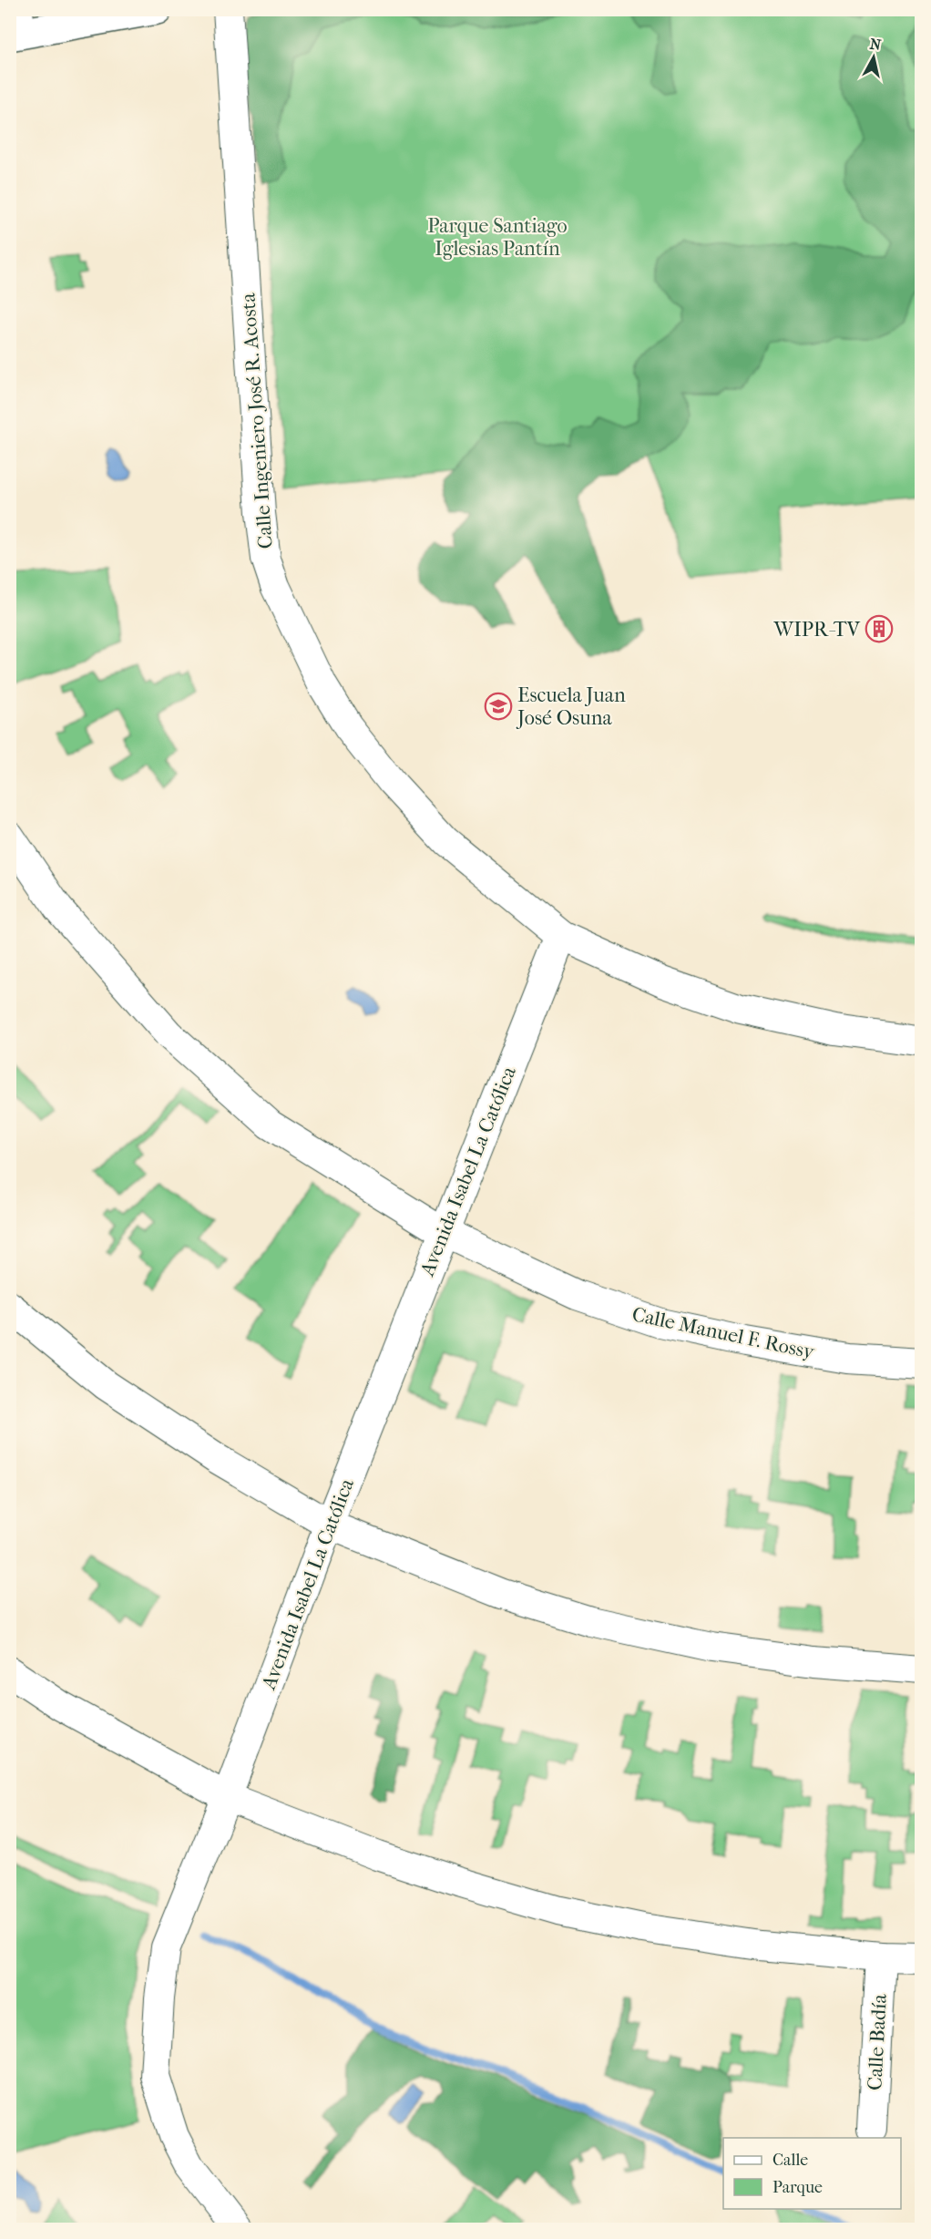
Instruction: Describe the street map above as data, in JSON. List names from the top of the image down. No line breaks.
{"streets":{"street":["Calle Ingeniero José R. Acosta","Avenida Isabel La Católica","Calle Manuel F. Rossy","Calle Badía"]},"crossings":[["Calle Ingeniero José R. Acosta","Avenida Isabel La Católica"],["Avenida Isabel La Católica","Calle Manuel F. Rossy"]],"parks":["Parque Santiago Iglesias Pantín"],"places":{"building":["WIPR-TV"],"school or university":["Escuela Juan José Osuna"]},"legend":["Calle","Parque"],"north":"top"}
